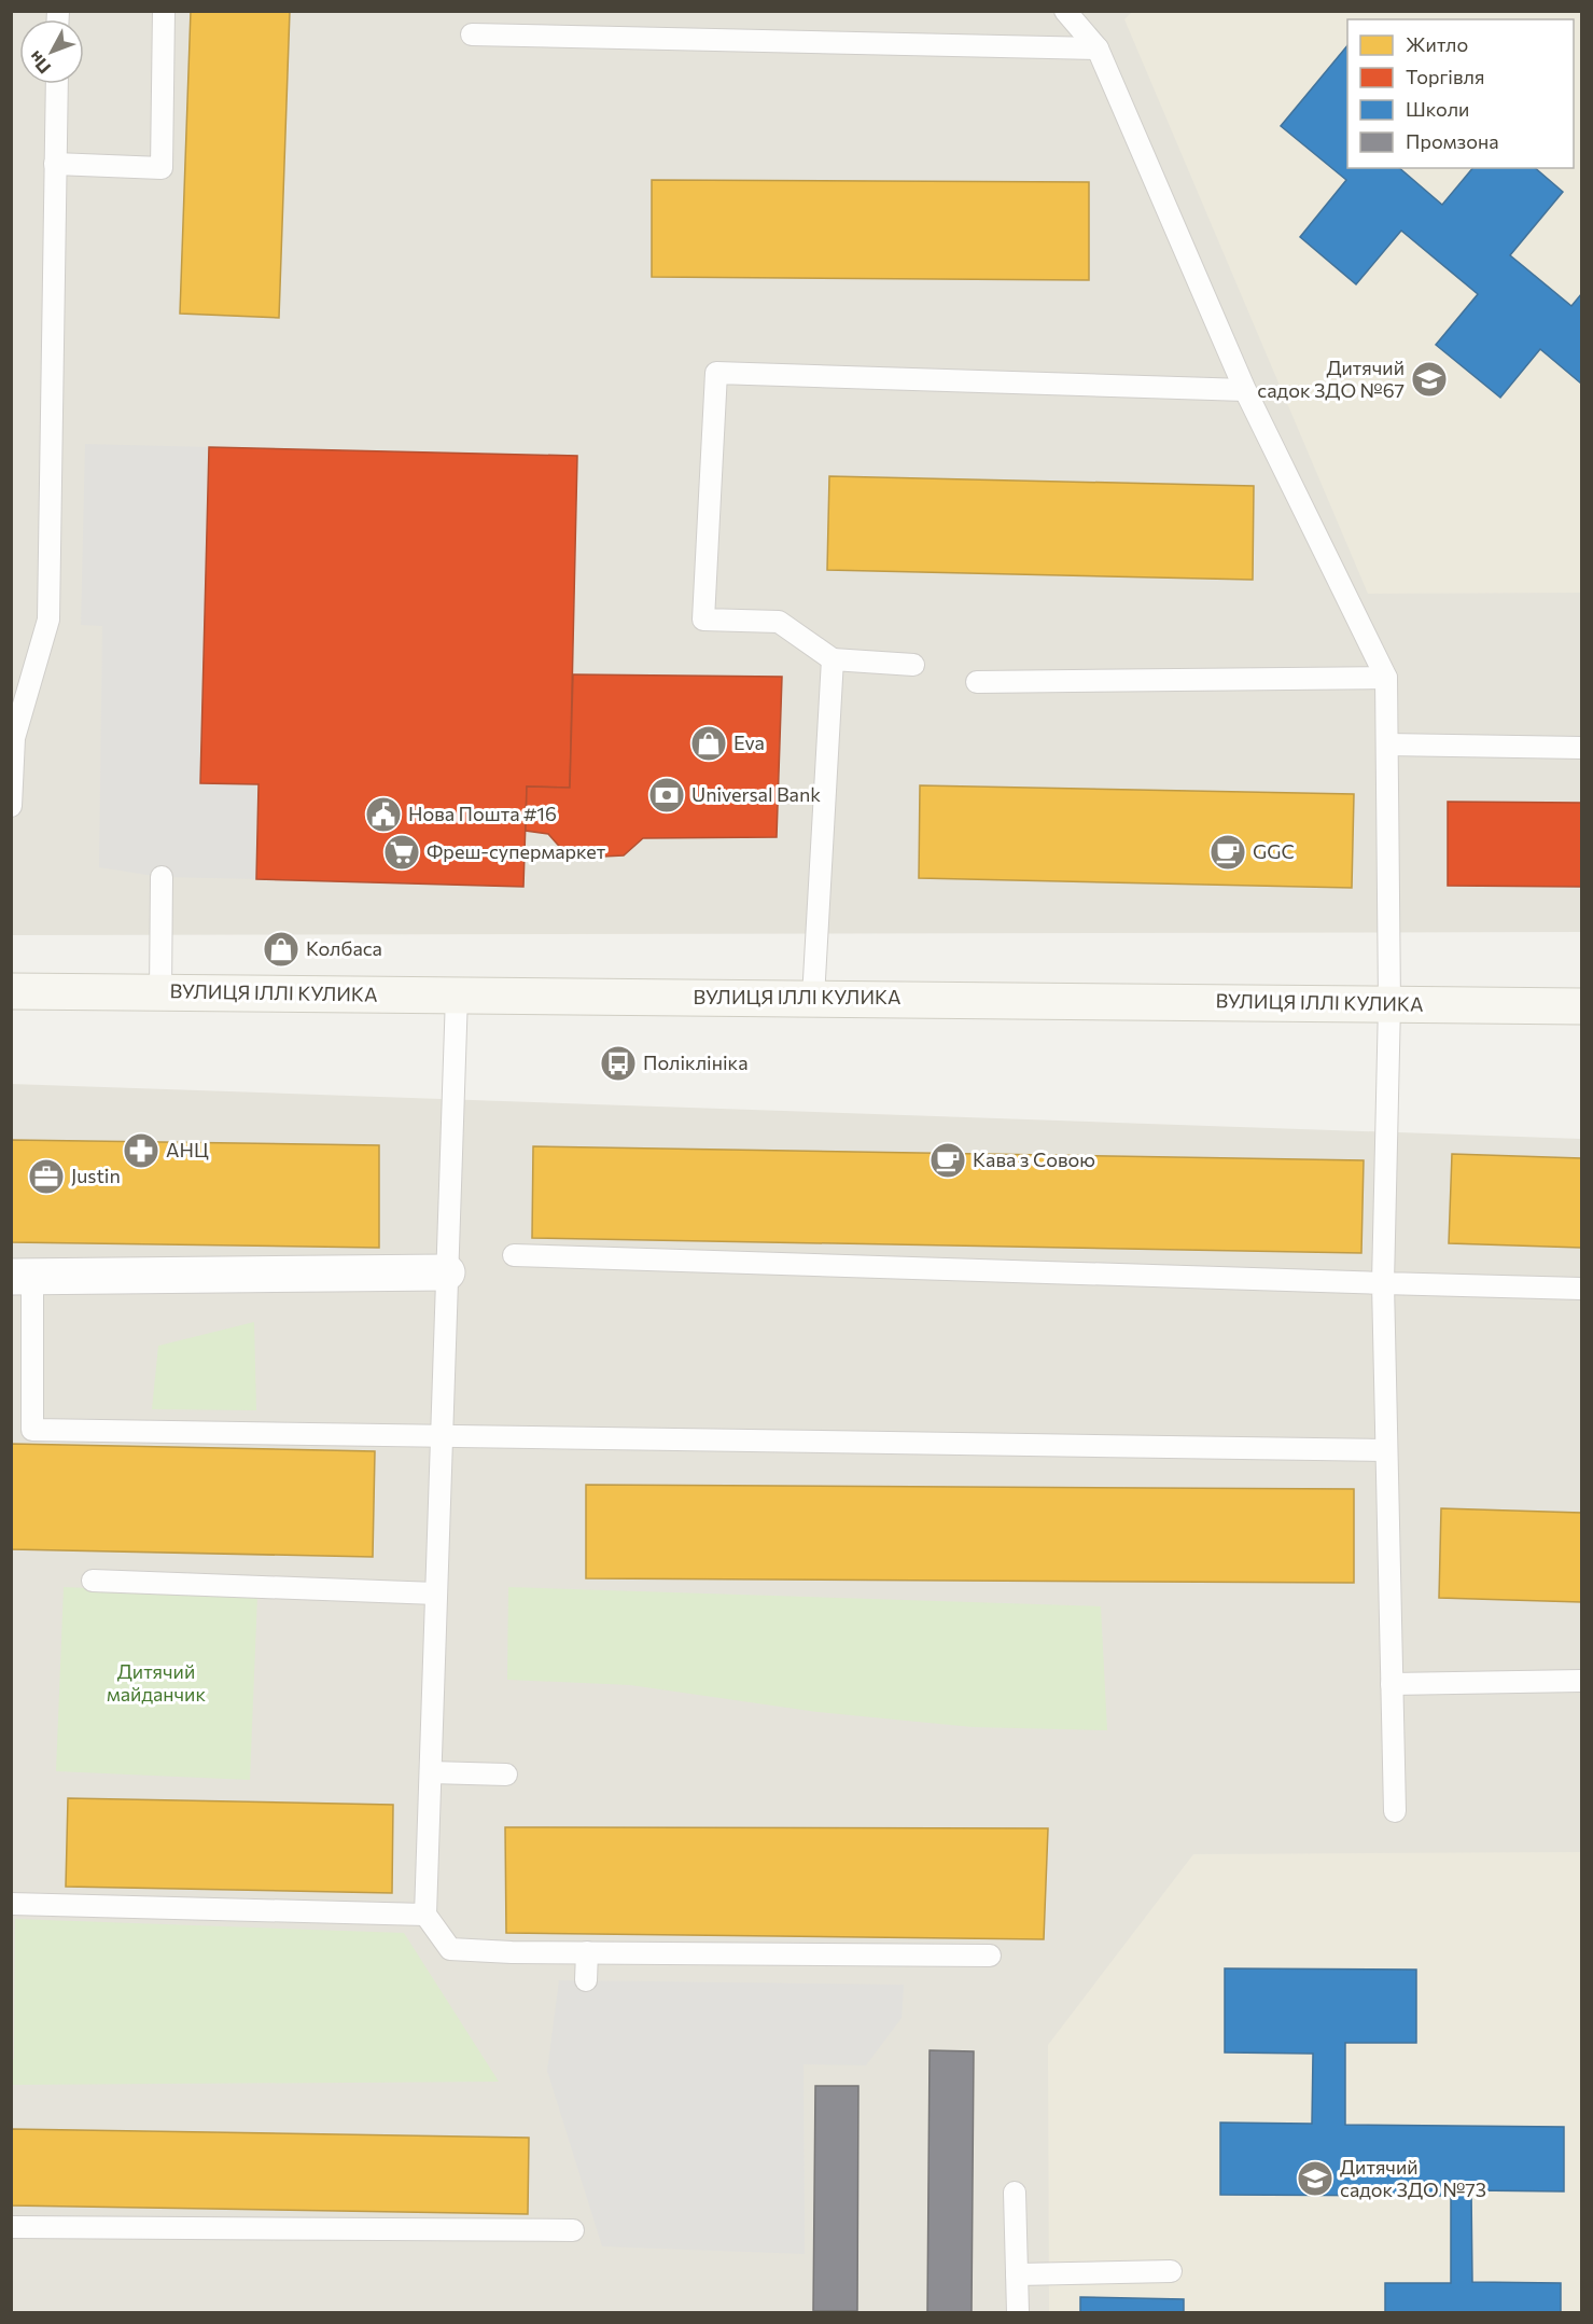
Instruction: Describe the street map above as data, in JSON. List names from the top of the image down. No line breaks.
{"streets":{"street":["ВУЛИЦЯ ІЛЛІ КУЛИКА"]},"parks":["Дитячий майданчик"],"places":{"school or university":["Дитячий садок ЗДО №67","Дитячий садок ЗДО №73"],"shop":["Eva","Колбаса"],"bank":["Universal Bank"],"public building":["Нова Пошта #16"],"supermarket":["Фреш-супермаркет"],"cafe":["GGC","Кава з Совою"],"bus stop":["Поліклініка"],"pharmacy":["АНЦ"],"office":["Justin"]},"legend":["Житло","Торгівля","Школи","Промзона"],"north":"bottom left"}
